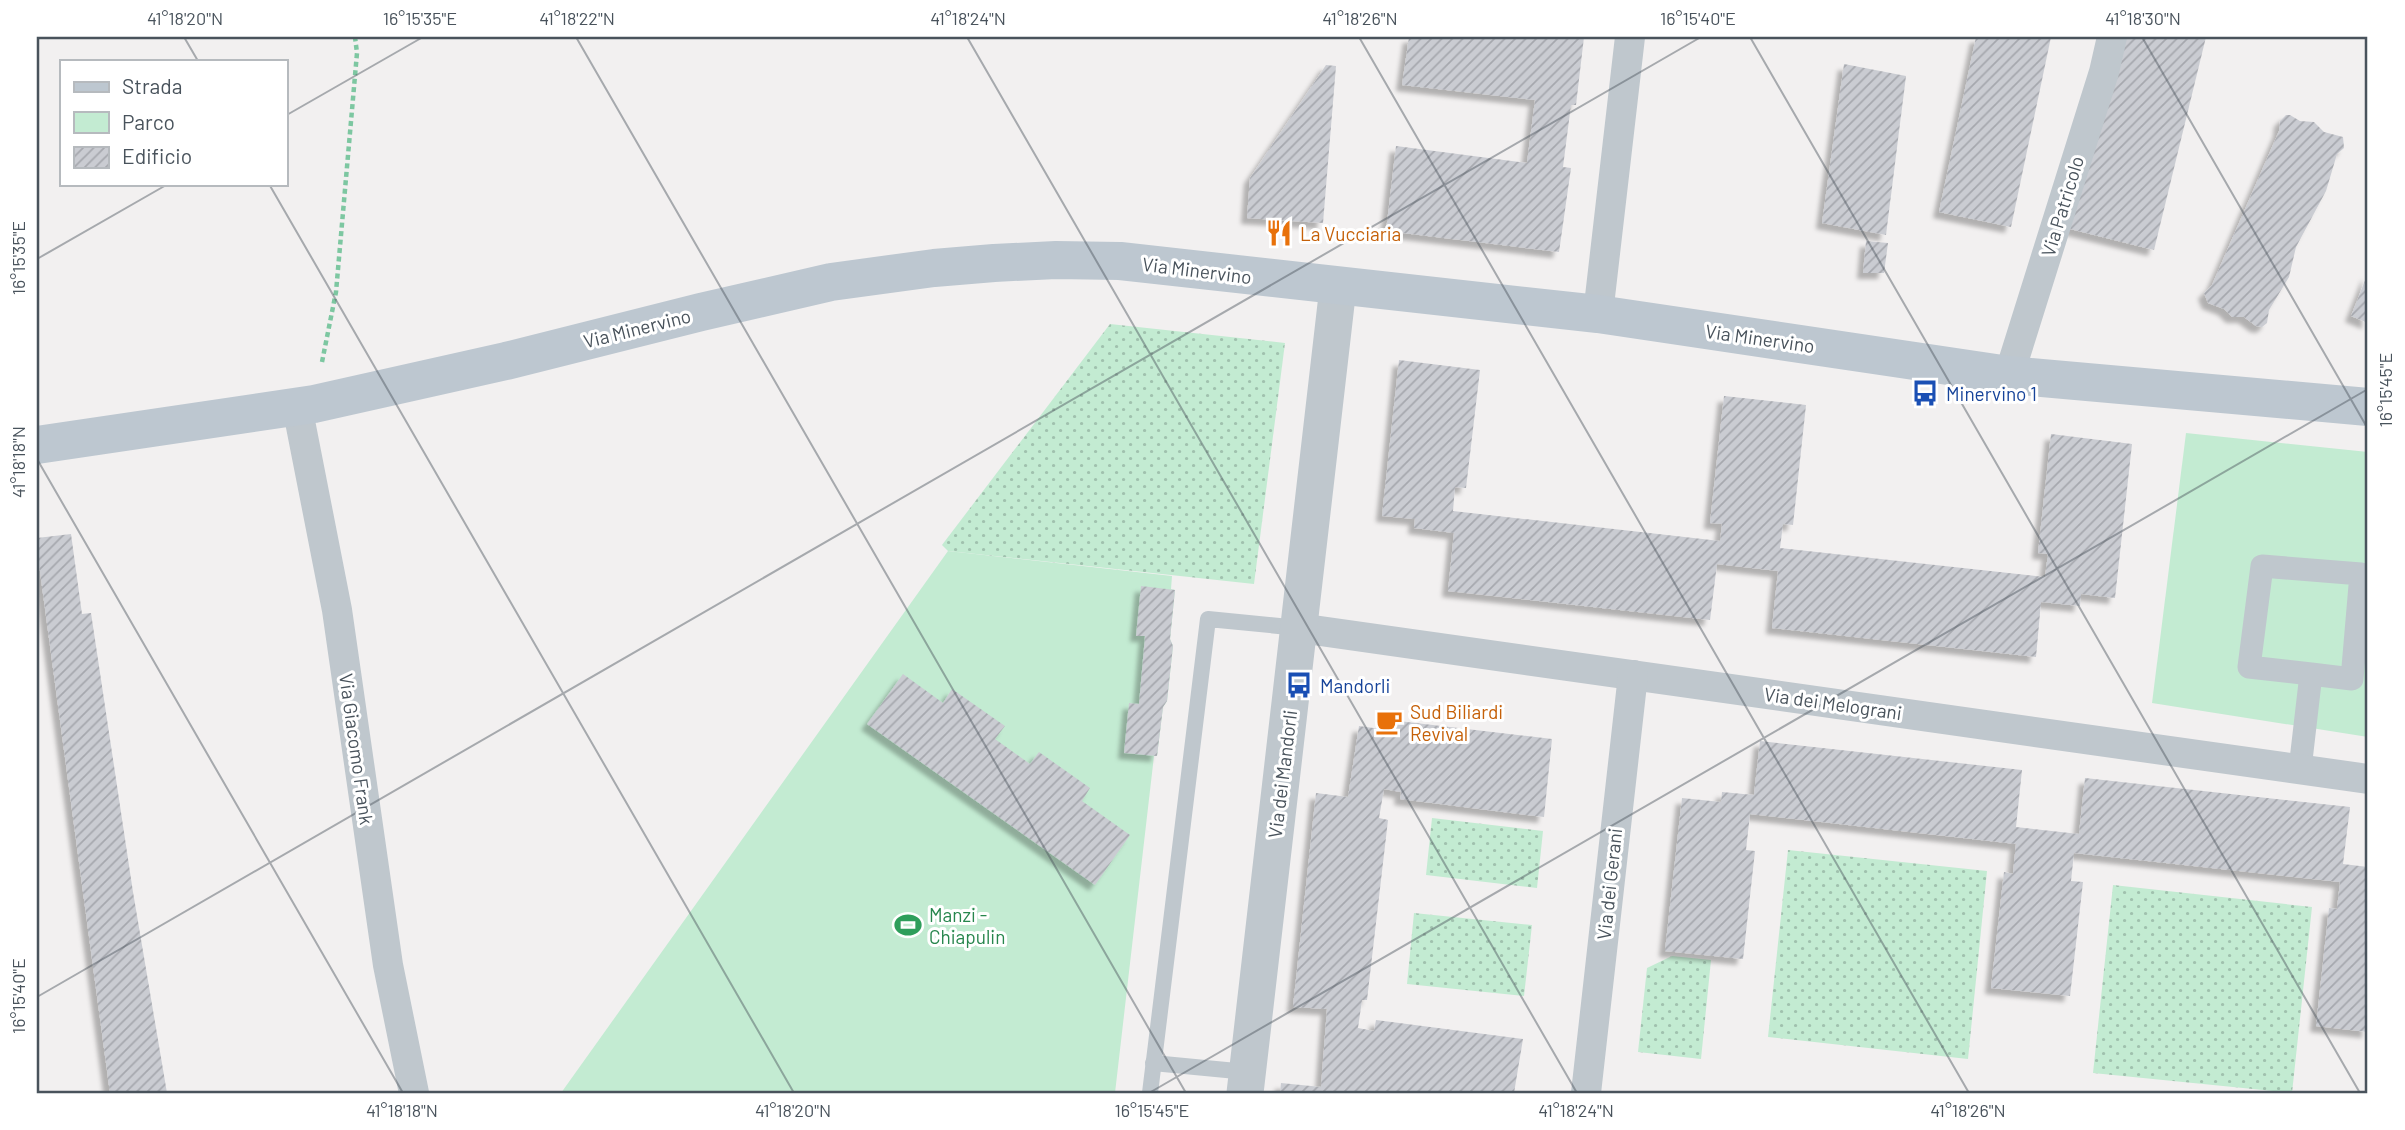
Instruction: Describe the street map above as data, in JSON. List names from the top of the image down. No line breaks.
{"streets":{"main road":["Via Minervino"],"street":["Via Patricolo","Via dei Melograni","Via Giacomo Frank","Via dei Mandorli","Via dei Gerani"]},"crossings":[["Via Patricolo","Via Minervino"],["Via Minervino","Via Giacomo Frank"],["Via Minervino","Via dei Mandorli"],["Via dei Melograni","Via dei Mandorli"],["Via dei Melograni","Via dei Gerani"]],"places":{"restaurant":["La Vucciaria"],"bus stop":["Minervino 1","Mandorli"],"cafe":["Sud Biliardi Revival"],"sports":["Manzi - Chiapulin"]},"legend":["Strada","Parco","Edificio"],"coordinates":["41°18'20\"N","16°15'35\"E","41°18'22\"N","41°18'24\"N","41°18'26\"N","16°15'40\"E","41°18'30\"N","16°15'45\"E","41°18'18\"N"]}
